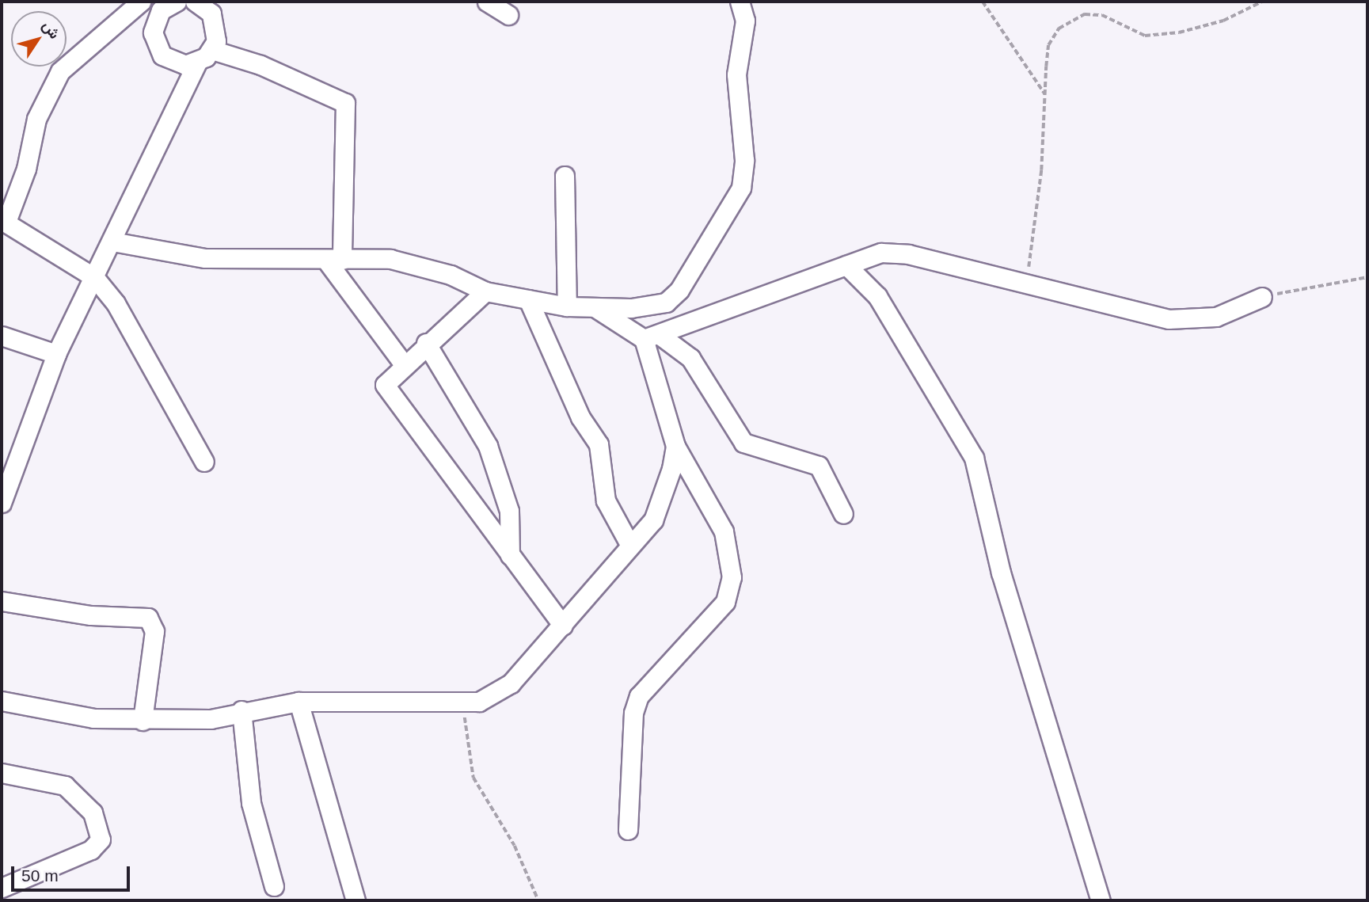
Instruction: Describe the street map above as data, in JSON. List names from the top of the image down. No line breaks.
{"scale_bar":"50 m","north":"top right"}
